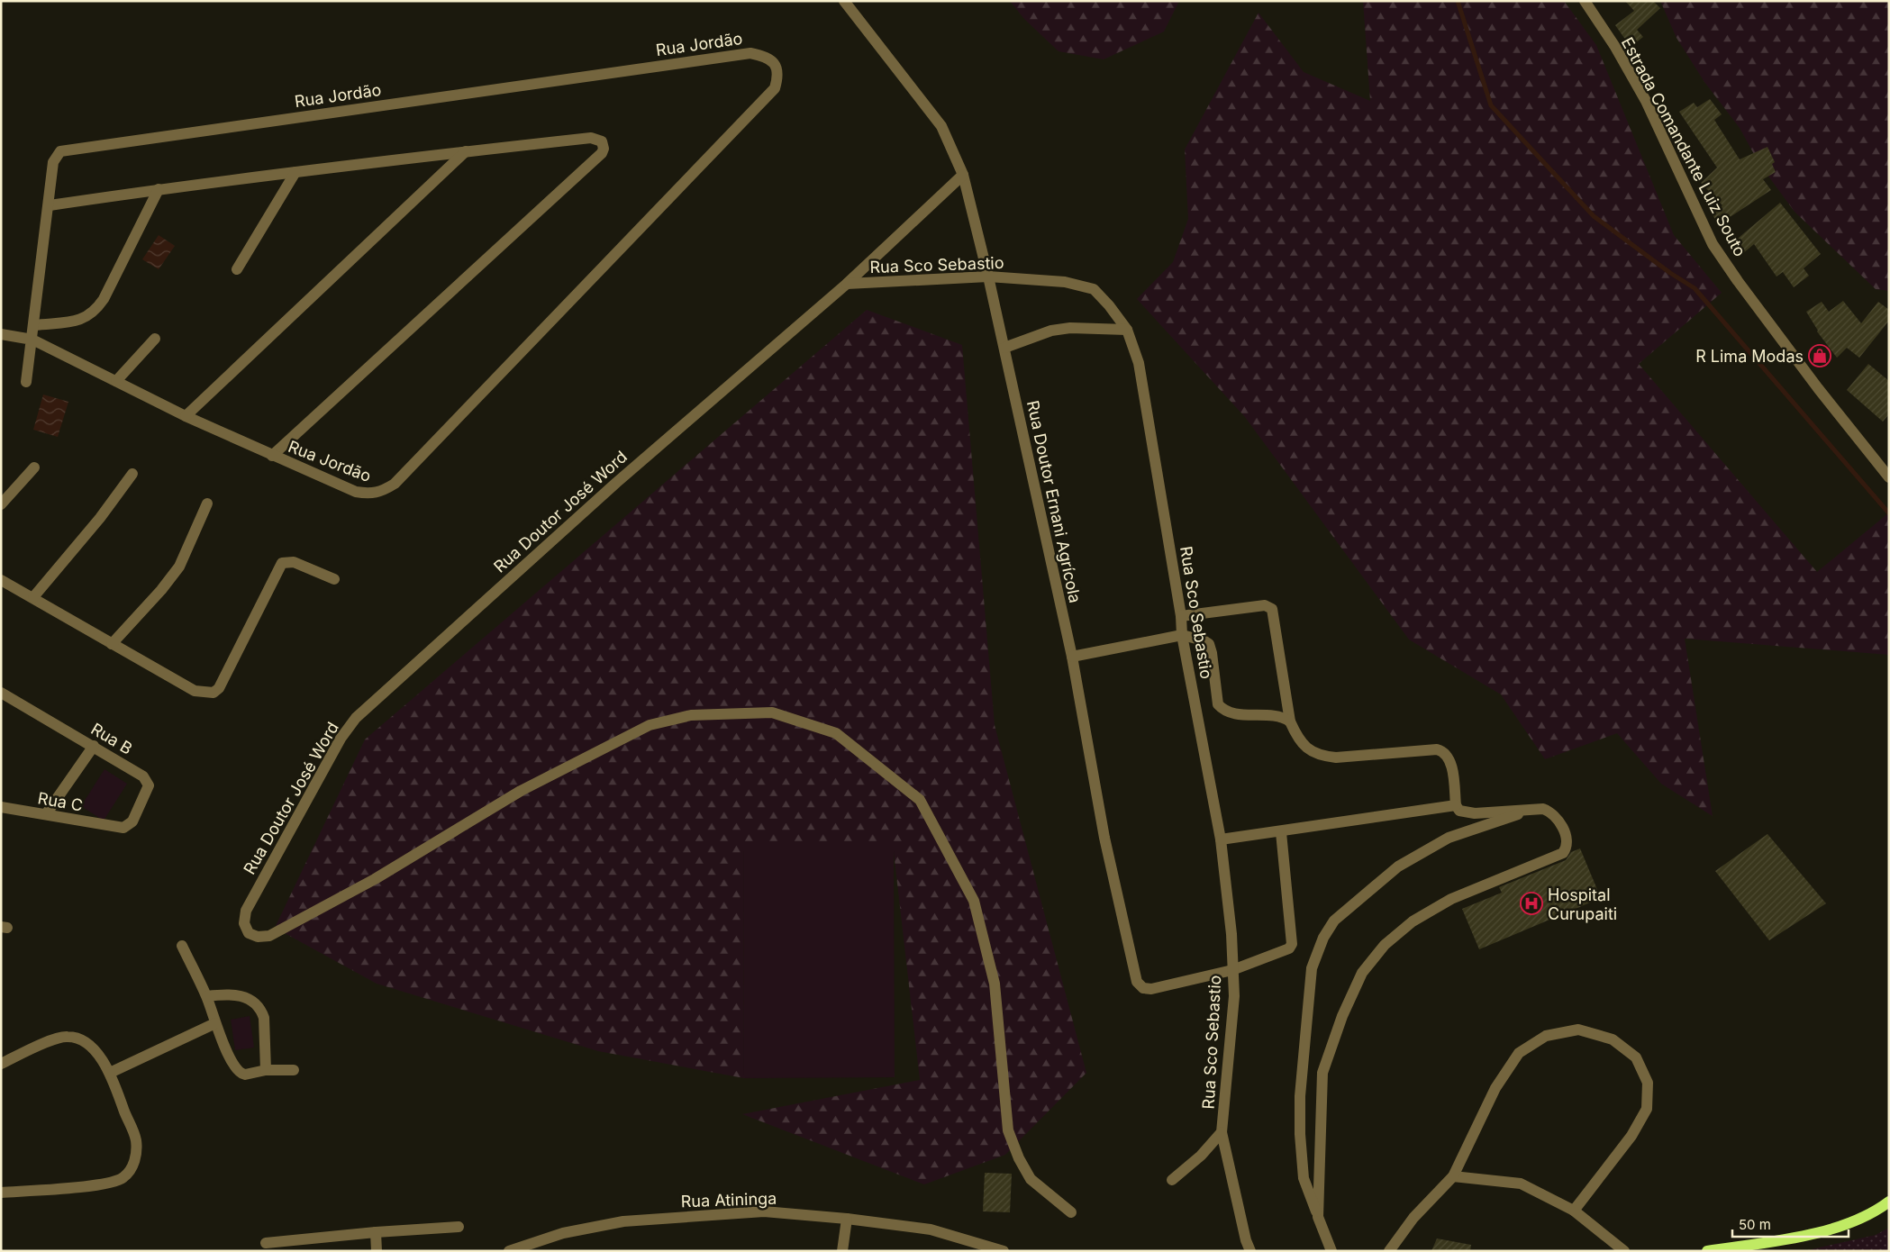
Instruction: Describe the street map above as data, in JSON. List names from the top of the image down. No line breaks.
{"streets":{"street":["Rua Jordão","Estrada Comandante Luiz Souto","Rua Sco Sebastio","Rua Doutor Ernani Agrícola","Rua Doutor José Word","Rua B","Rua C","Rua Atininga"]},"crossings":[["Rua Sco Sebastio","Rua Doutor Ernani Agrícola"],["Rua Sco Sebastio","Rua Doutor José Word"],["Rua Doutor Ernani Agrícola","Rua Doutor José Word"],["Rua B","Rua C"]],"places":{"shop":["R Lima Modas"],"hospital":["Hospital Curupaiti"]},"scale_bar":"50 m"}
